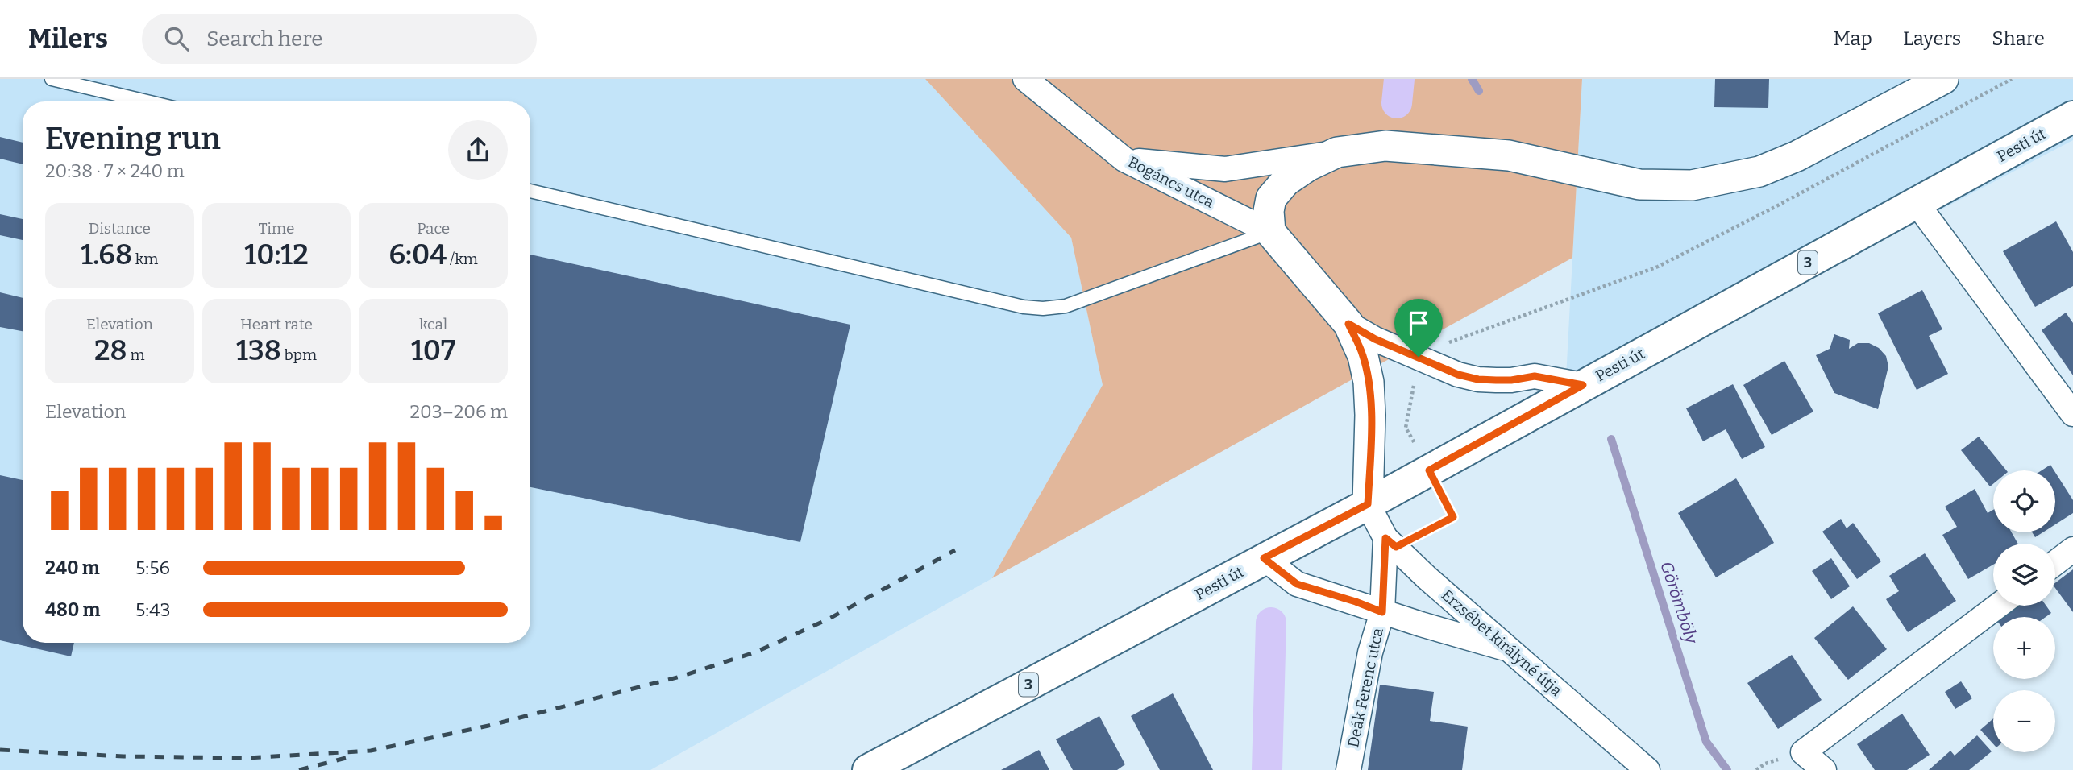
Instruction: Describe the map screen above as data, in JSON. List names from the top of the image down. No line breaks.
{"streets":{"main road":["Pesti út","3"],"street":["Bogáncs utca","Erzsébet királyné útja","Deák Ferenc utca"]},"crossings":[["Pesti út","Erzsébet királyné útja"],["Erzsébet királyné útja","Deák Ferenc utca"]],"water":["Görömböly"],"page":{"header":"Milers","search":"Search here","nav":["Map","Layers","Share"],"heading":["Evening run","20:38 · 7 × 240 m"],"stats":[["Distance","1.68 km"],["Time","10:12"],["Pace","6:04 /km"],["Elevation","28 m"],["Heart rate","138 bpm"],["kcal","107"]],"chart":["Elevation","203–206 m"],"map_buttons":["+","−"],"list":[{"name":"240 m","note":"5:56"},{"name":"480 m","note":"5:43"}]}}
